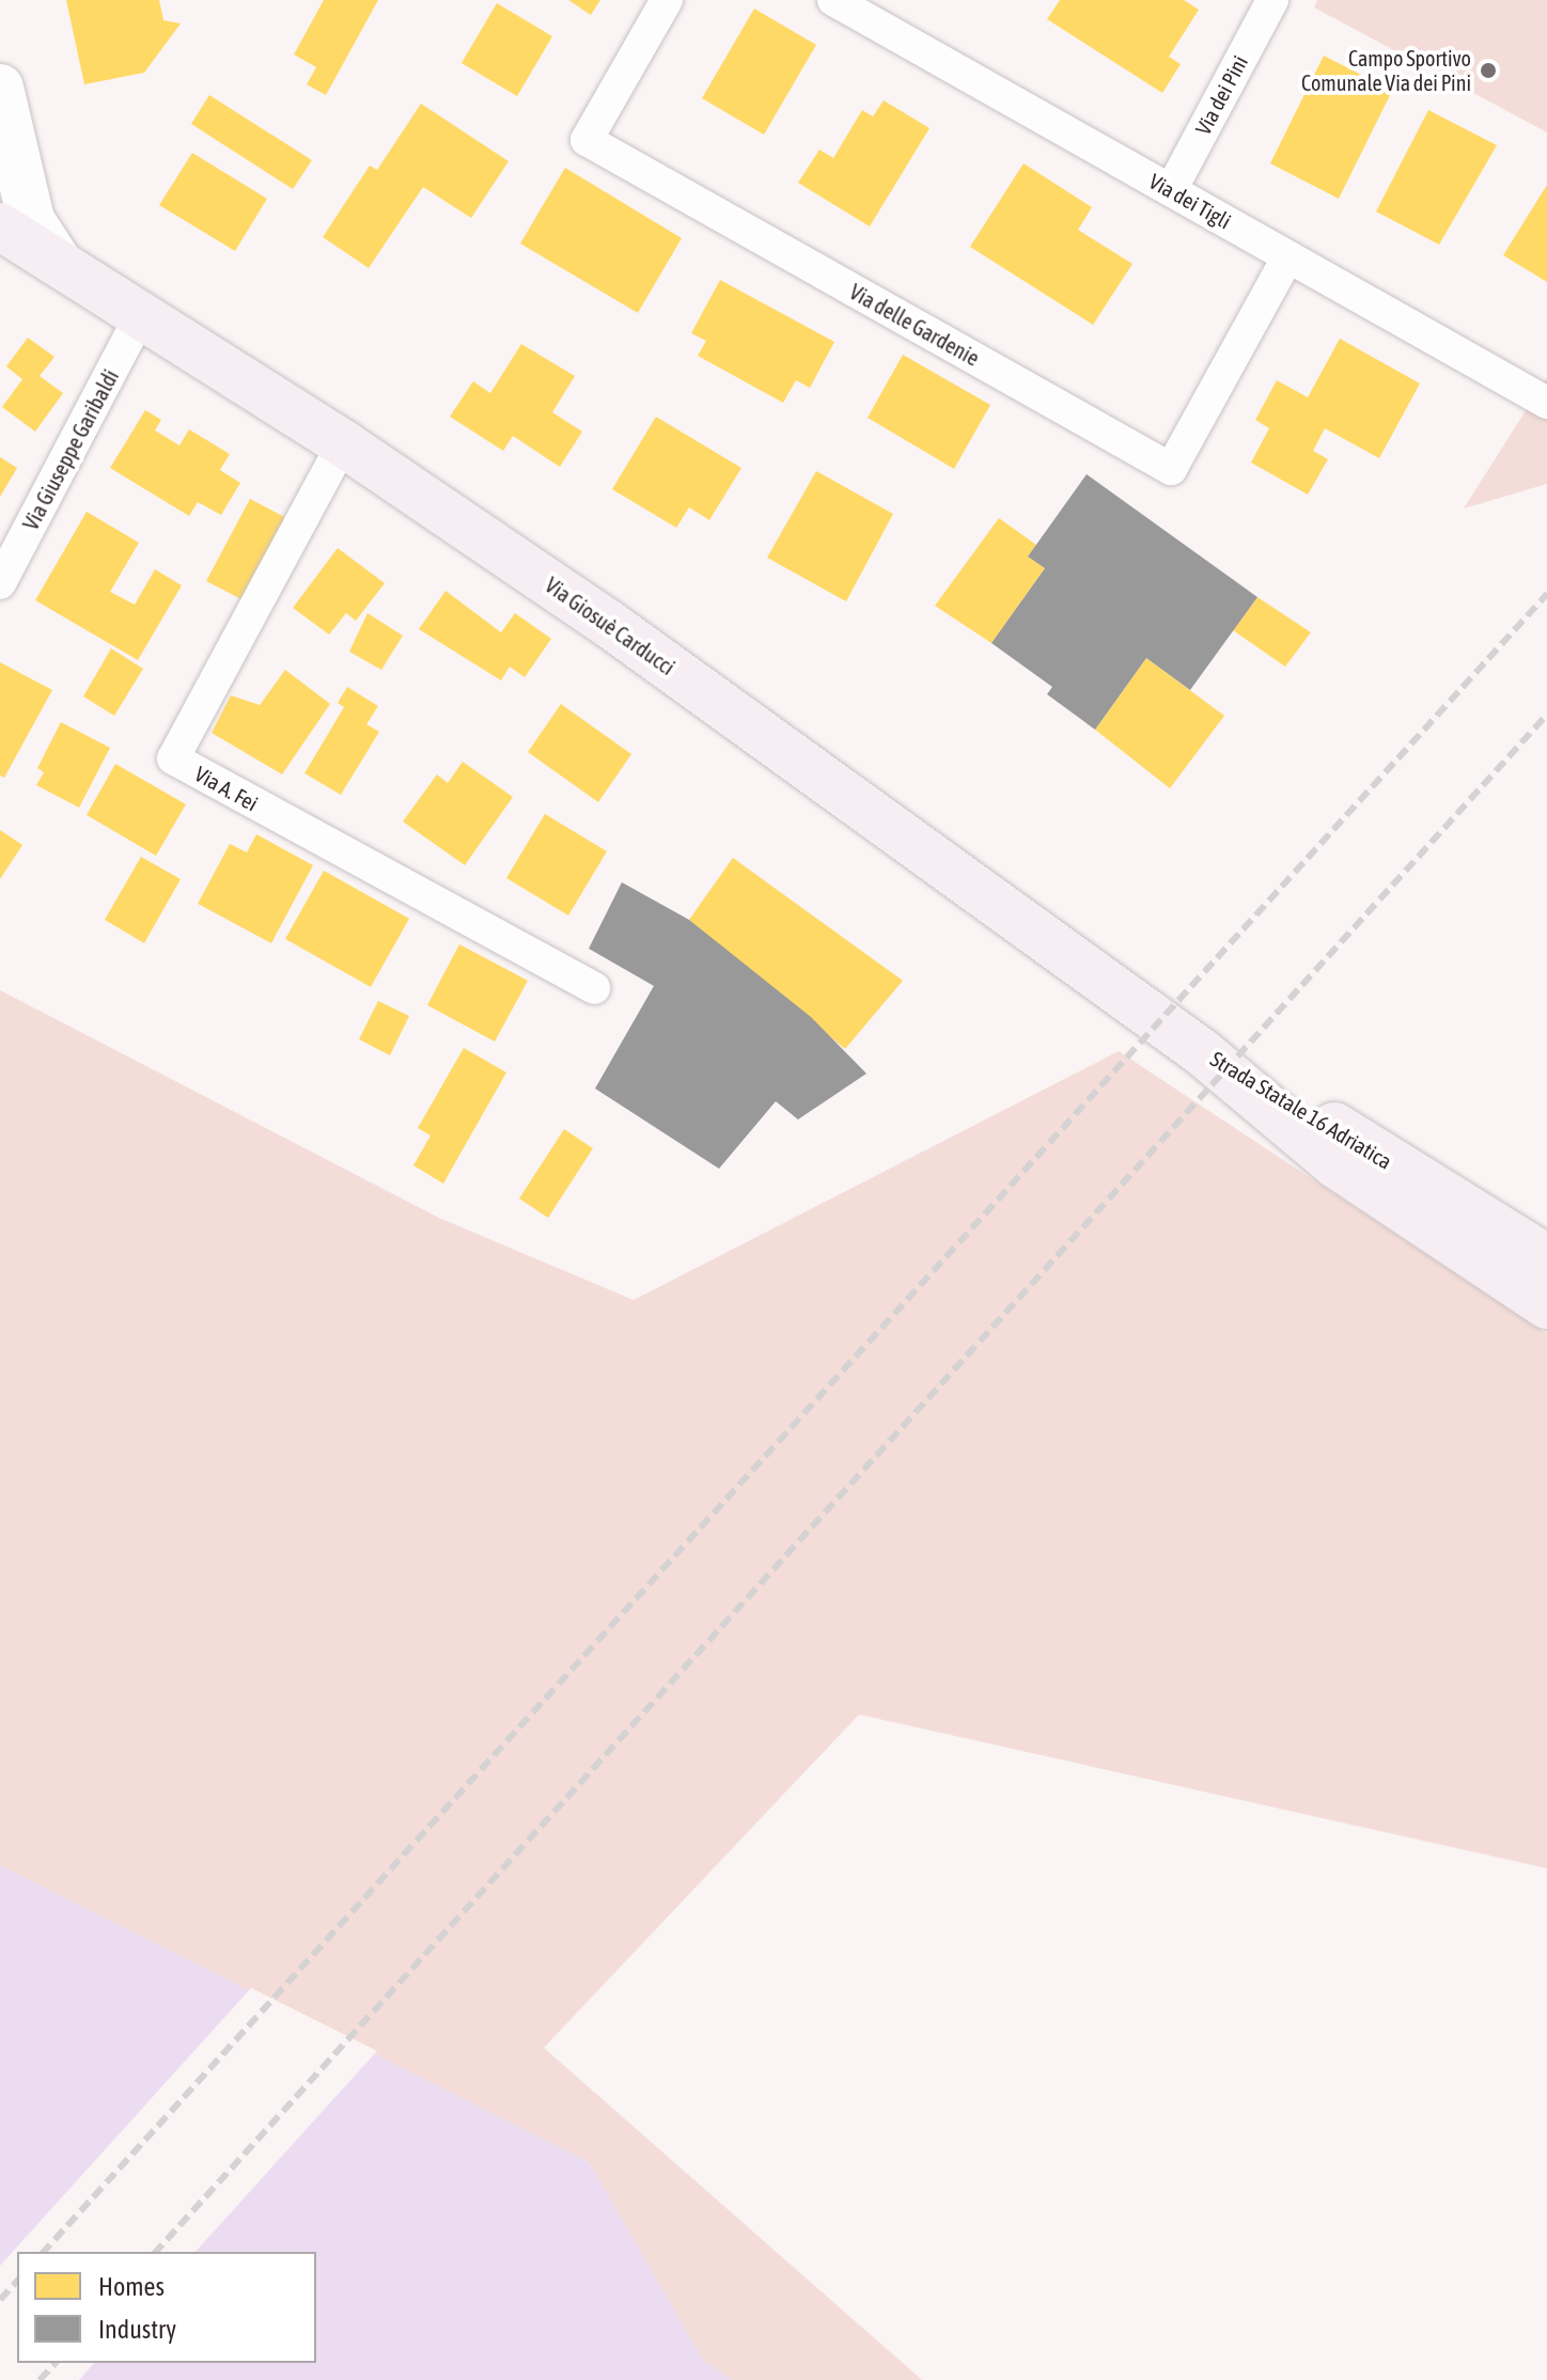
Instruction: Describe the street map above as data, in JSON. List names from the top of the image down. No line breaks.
{"streets":{"main road":["Via Giosuè Carducci","Strada Statale 16 Adriatica"],"street":["Via dei Pini","Via dei Tigli","Via delle Gardenie","Via Giuseppe Garibaldi","Via A. Fei"]},"crossings":[["Via dei Pini","Via dei Tigli"],["Via dei Tigli","Via delle Gardenie"],["Via Giuseppe Garibaldi","Via Giosuè Carducci"],["Via Giosuè Carducci","Via A. Fei"],["Via Giosuè Carducci","Strada Statale 16 Adriatica"]],"places":["Campo Sportivo Comunale Via dei Pini"],"legend":["Homes","Industry"]}
